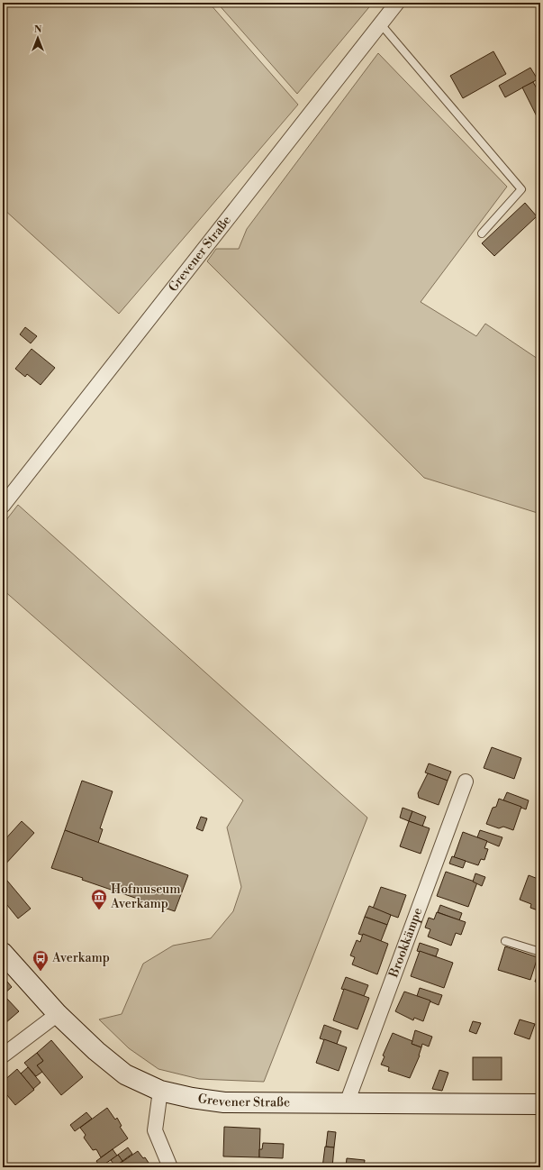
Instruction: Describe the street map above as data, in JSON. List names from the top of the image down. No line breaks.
{"streets":{"street":["Grevener Straße","Brookkämpe"]},"crossings":[["Grevener Straße","Brookkämpe"]],"places":{"museum":["Hofmuseum Averkamp"],"bus stop":["Averkamp"]},"north":"top"}
